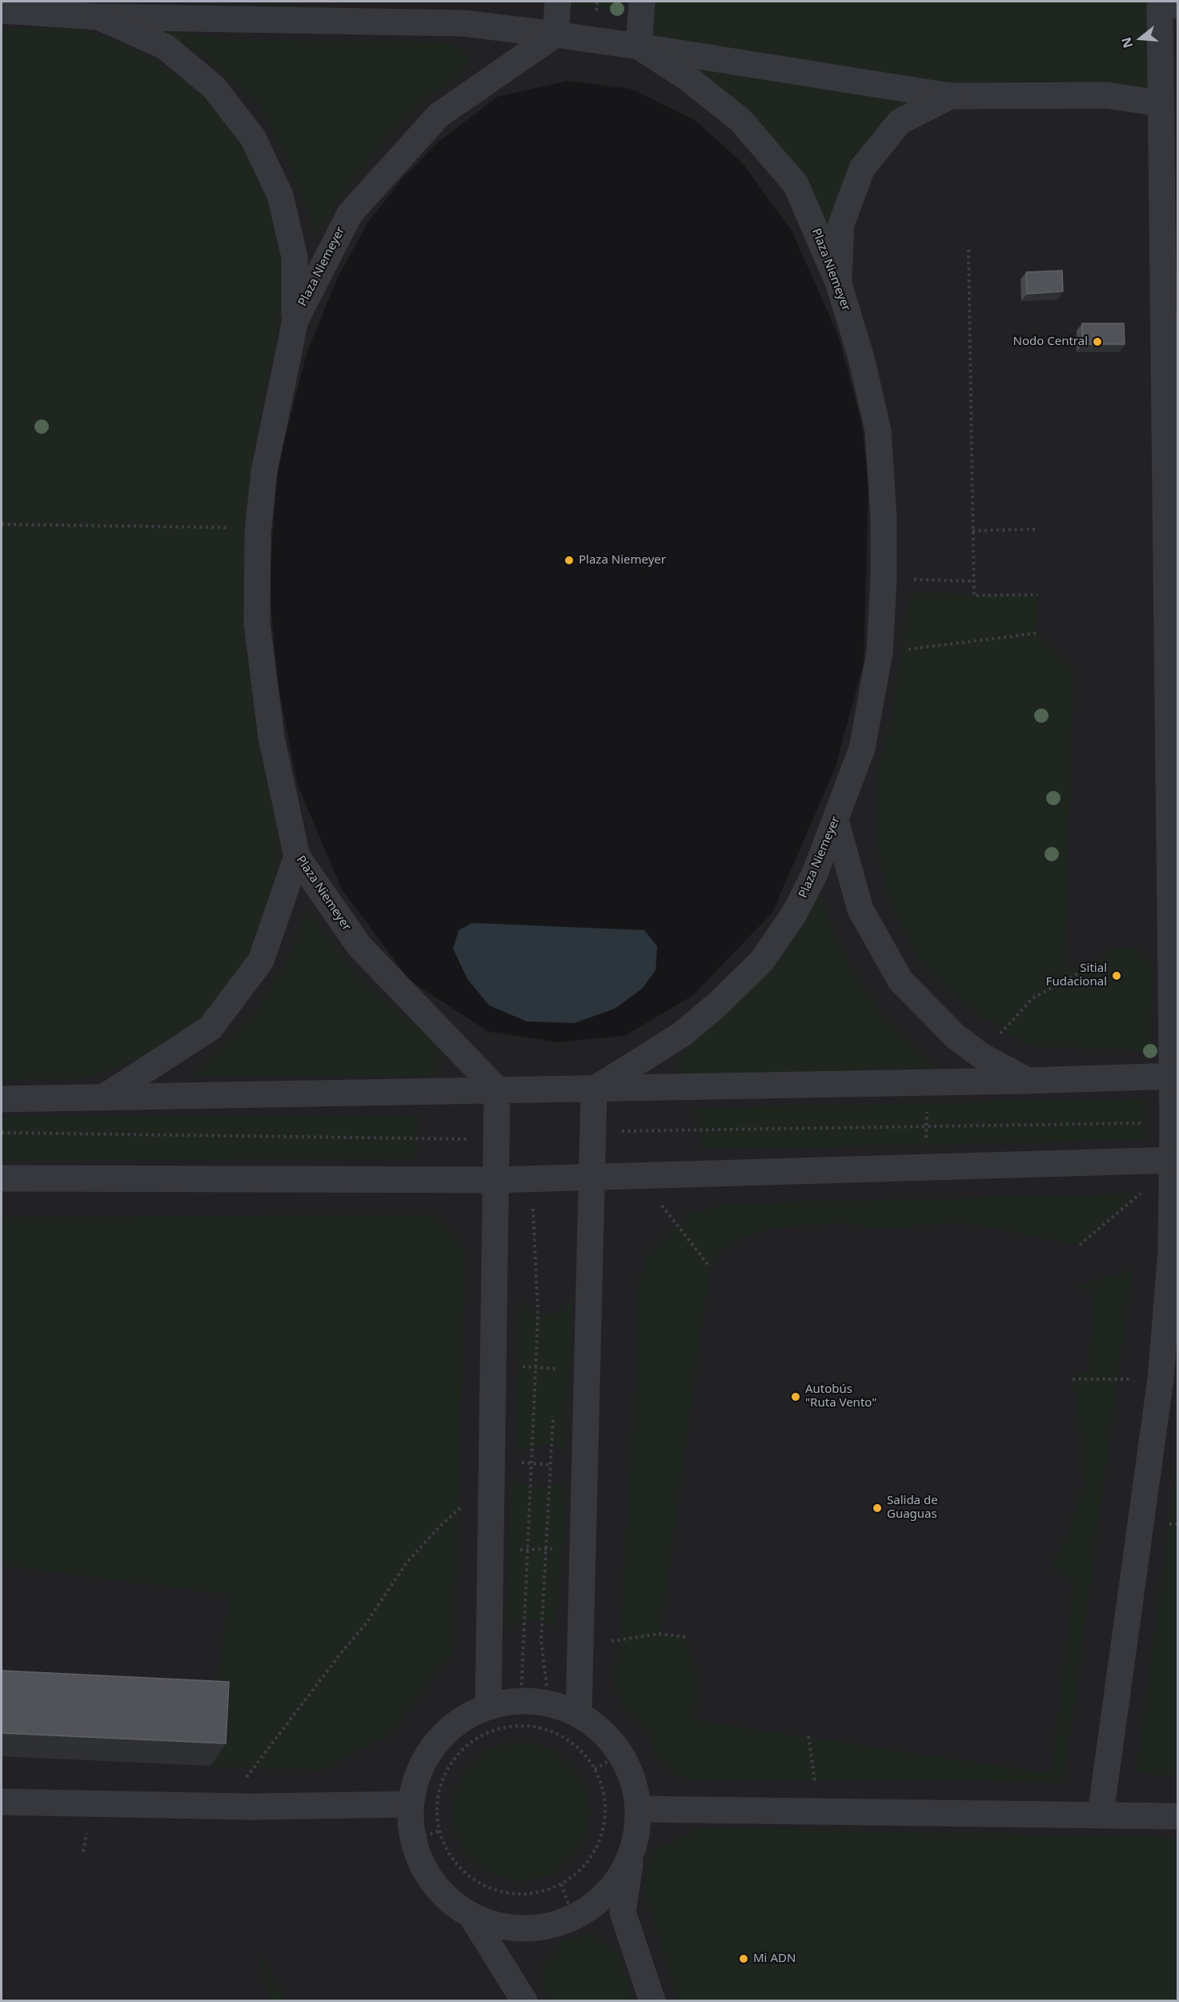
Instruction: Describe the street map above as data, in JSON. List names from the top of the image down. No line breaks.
{"streets":{"street":["Plaza Niemeyer"]},"places":["Nodo Central","Plaza Niemeyer","Sitial Fudacional","Autobús \"Ruta Vento\"","Salida de Guaguas","Mi ADN"],"north":"left"}
